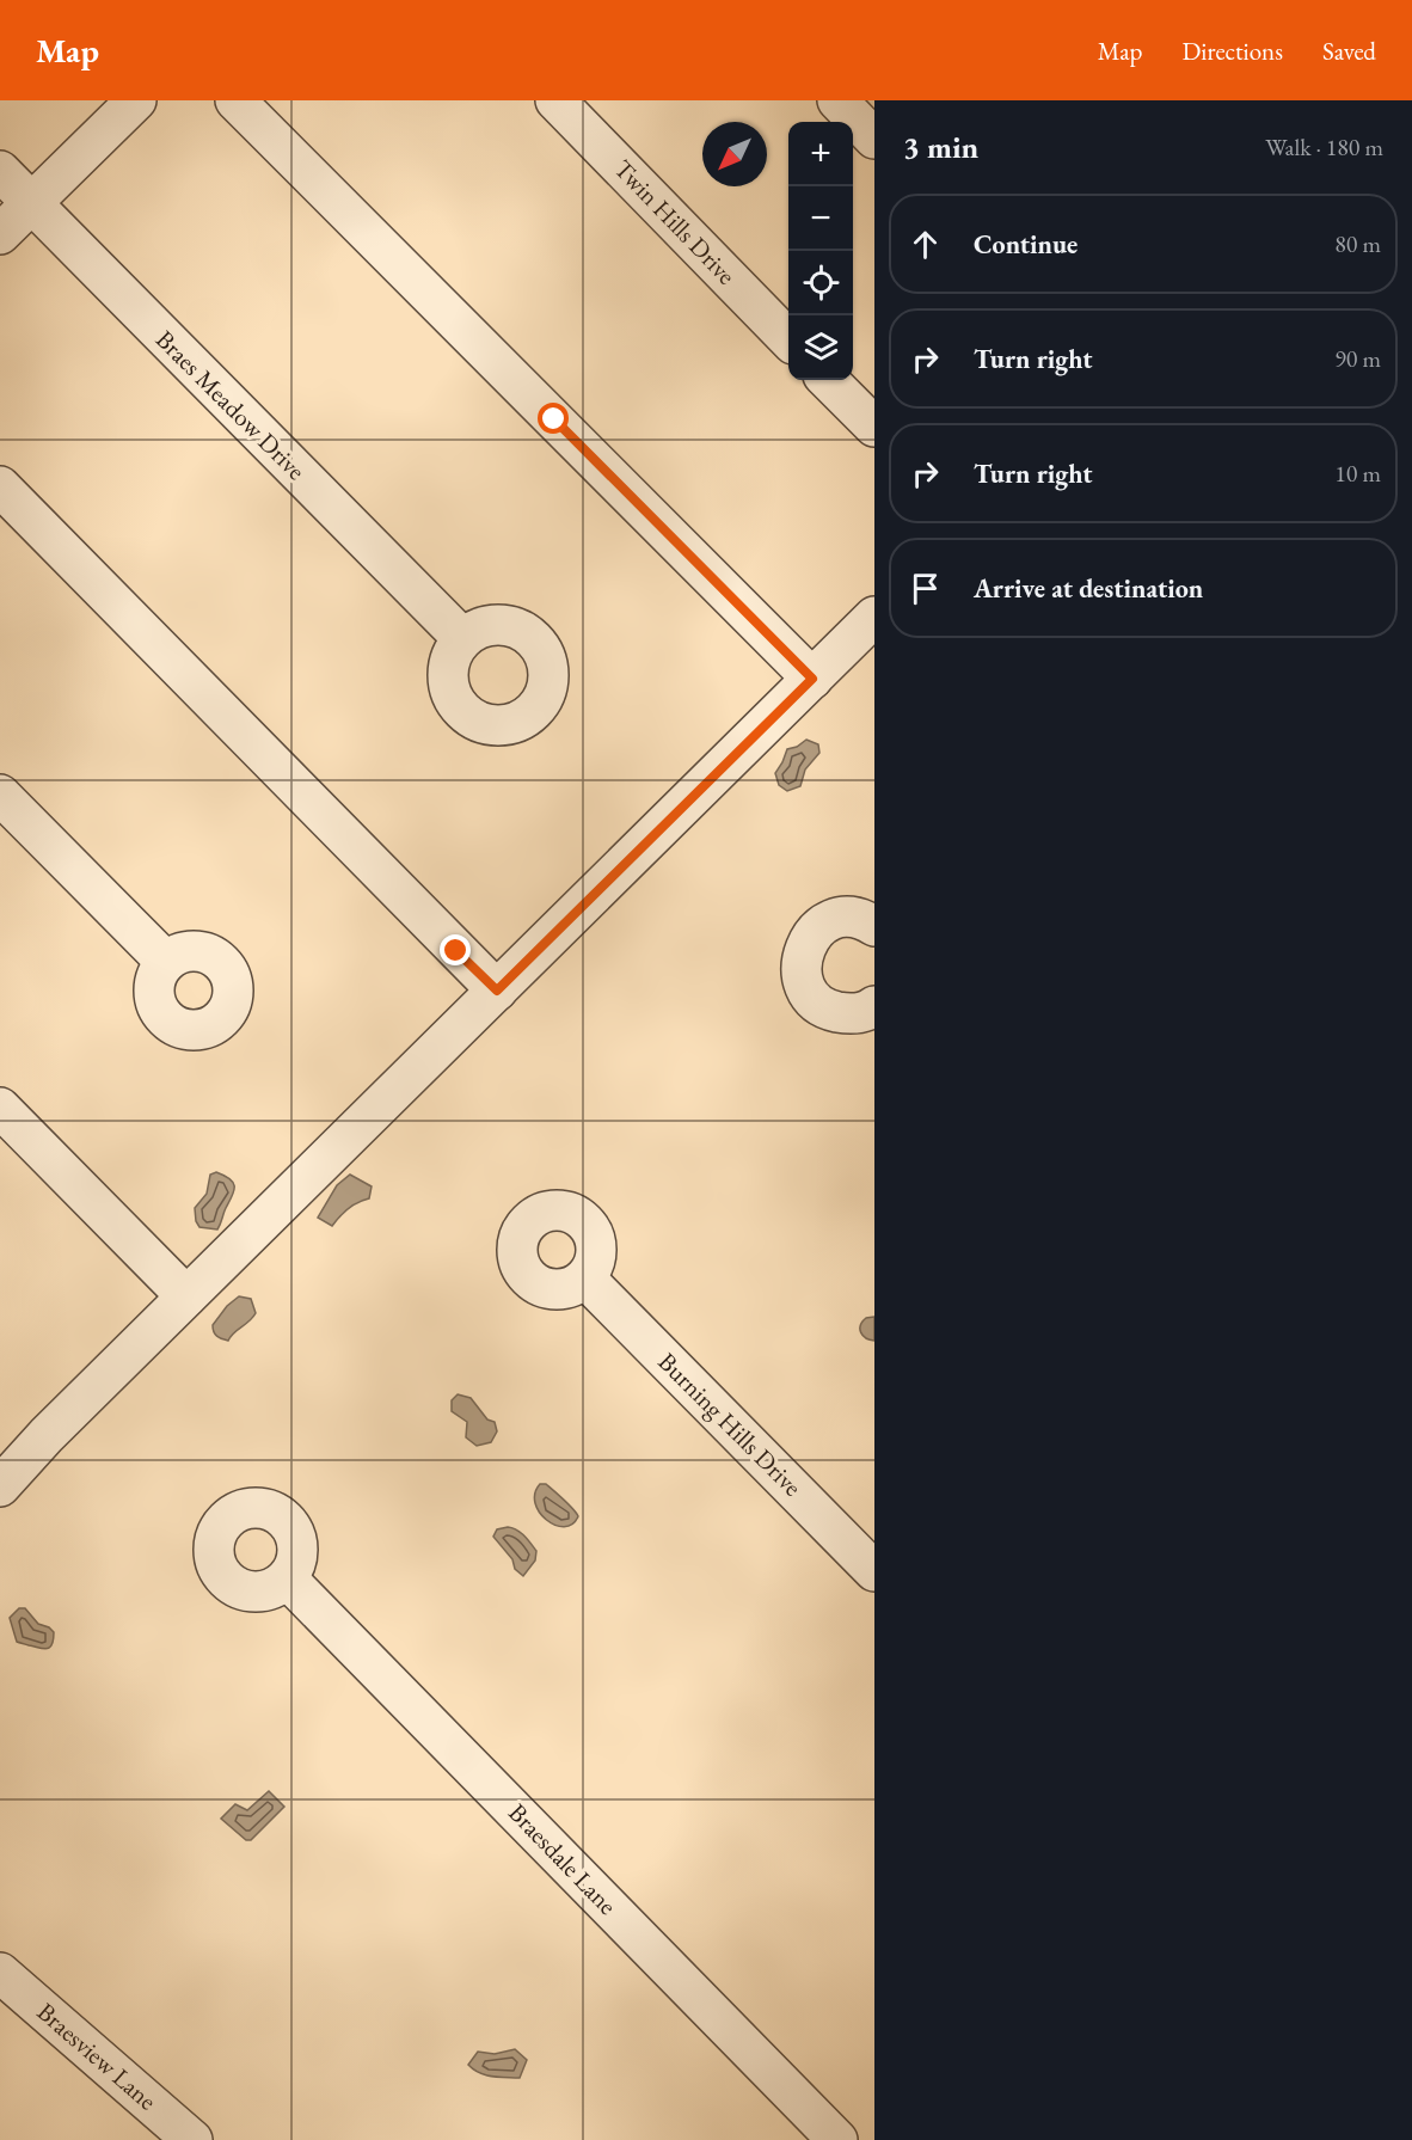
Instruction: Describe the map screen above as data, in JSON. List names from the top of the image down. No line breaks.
{"streets":{"street":["Twin Hills Drive","Braes Meadow Drive","Burning Hills Drive","Braesdale Lane","Braesview Lane"]},"north":"bottom left","page":{"header":"Map","nav":["Map","Directions","Saved"],"heading":["3 min","Walk · 180 m"],"map_buttons":["+","−"],"list":[["Continue","80 m"],["Turn right","90 m"],["Turn right","10 m"],"Arrive at destination"]}}
